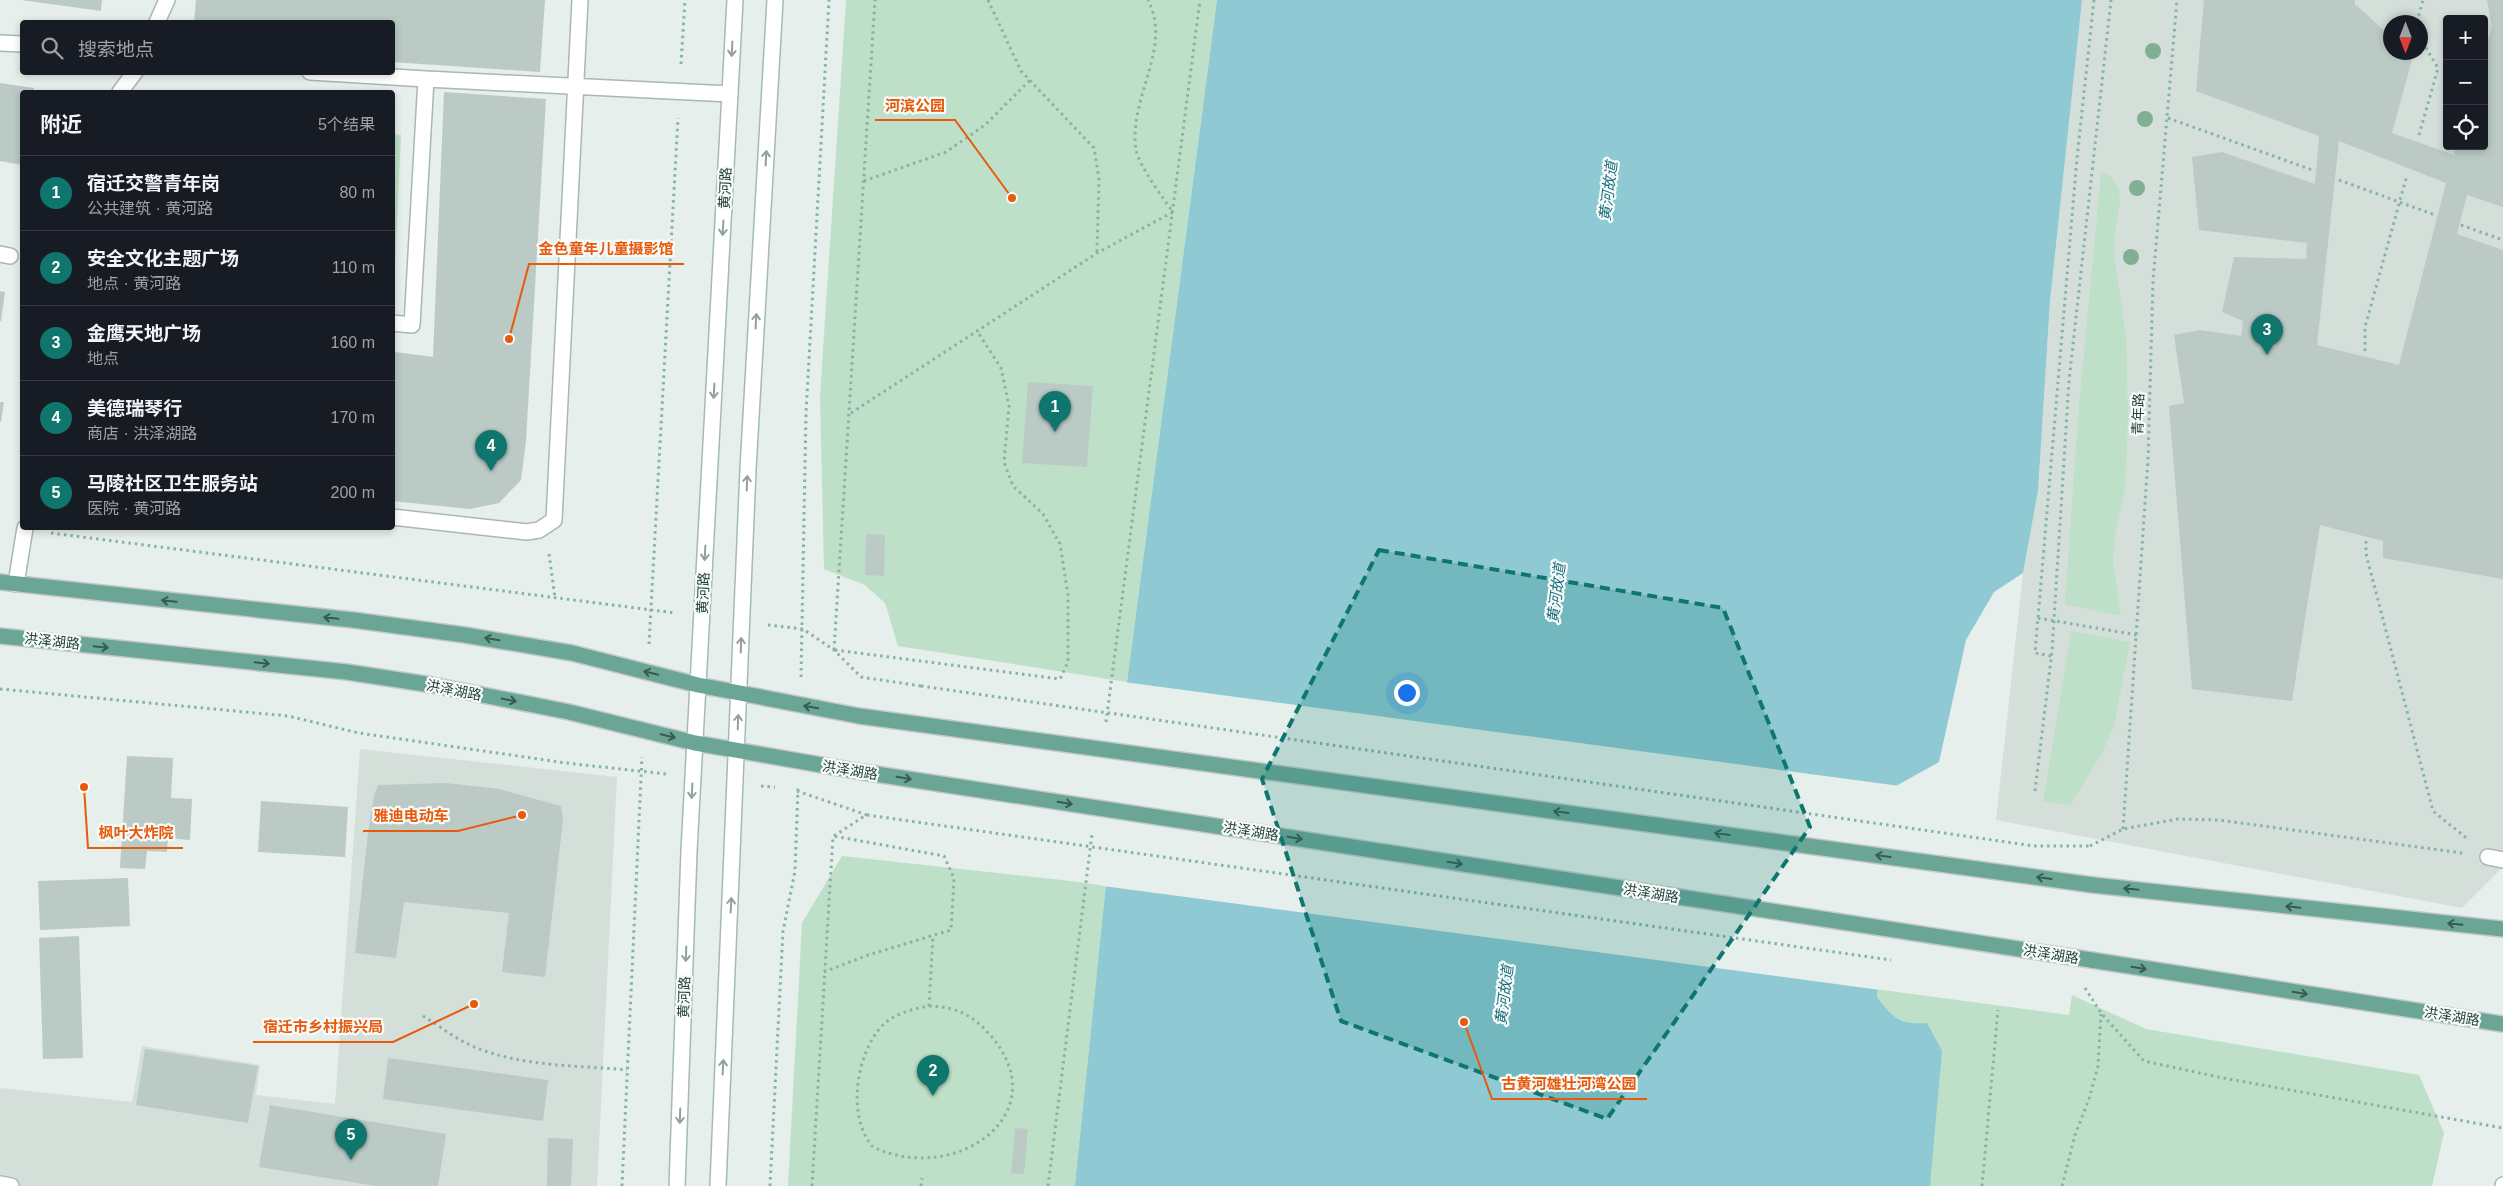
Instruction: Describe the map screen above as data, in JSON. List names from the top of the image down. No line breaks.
{"streets":{"main road":["黄河路","洪泽湖路"],"path":["青年路"]},"crossings":[["黄河路","洪泽湖路"]],"water":["黄河故道"],"places":["河滨公园","金色童年儿童摄影馆","枫叶大炸院","雅迪电动车","宿迁市乡村振兴局","古黄河雄壮河湾公园"],"north":"bottom","page":{"map_buttons":["+","−"],"search":"搜索地点","heading":["附近","5个结果"],"list":[{"mark":"1","name":"宿迁交警青年岗","note":"公共建筑 · 黄河路","value":"80 m"},{"mark":"2","name":"安全文化主题广场","note":"地点 · 黄河路","value":"110 m"},{"mark":"3","name":"金鹰天地广场","note":"地点","value":"160 m"},{"mark":"4","name":"美德瑞琴行","note":"商店 · 洪泽湖路","value":"170 m"},{"mark":"5","name":"马陵社区卫生服务站","note":"医院 · 黄河路","value":"200 m"}],"pins":["3","1","4","2","5"]}}
